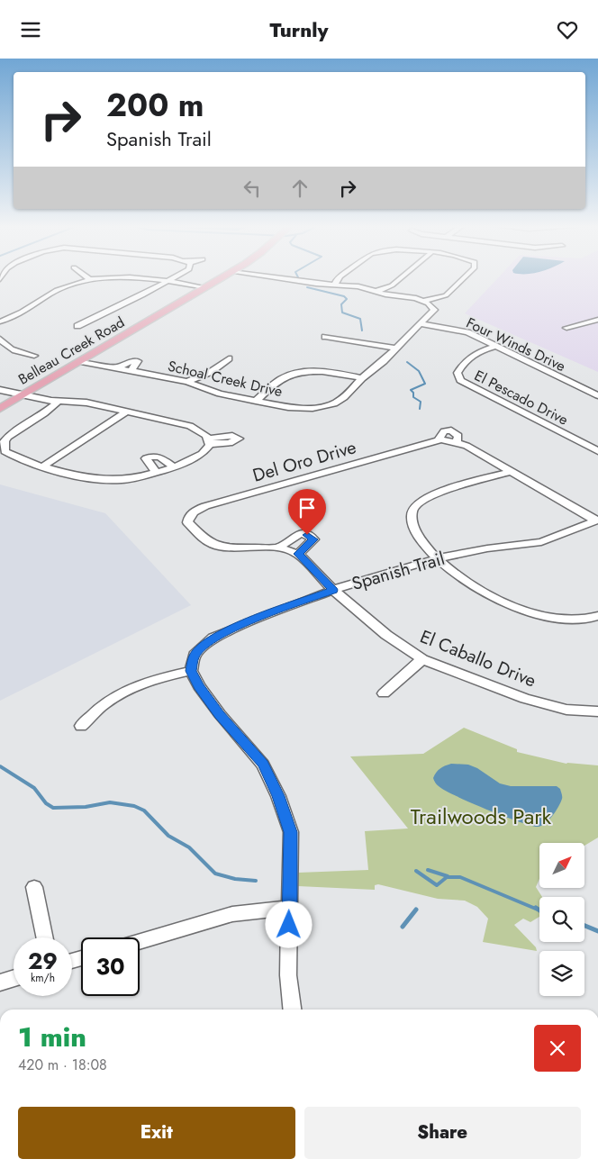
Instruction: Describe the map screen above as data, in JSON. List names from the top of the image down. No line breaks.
{"streets":{"main road":["Belleau Creek Road"],"street":["Four Winds Drive","Schoal Creek Drive","El Pescado Drive","Del Oro Drive","Spanish Trail","El Caballo Drive"]},"crossings":[["Four Winds Drive","Schoal Creek Drive"],["Four Winds Drive","El Pescado Drive"],["Belleau Creek Road","Schoal Creek Drive"],["Del Oro Drive","Spanish Trail"],["Spanish Trail","El Caballo Drive"]],"parks":["Trailwoods Park"],"north":"top right","page":{"header":"Turnly","turn":["200 m","Spanish Trail"],"speed":"29 km/h","limit":"30","heading":["1 min","420 m · 18:08"],"buttons":["Exit","Share"]}}
